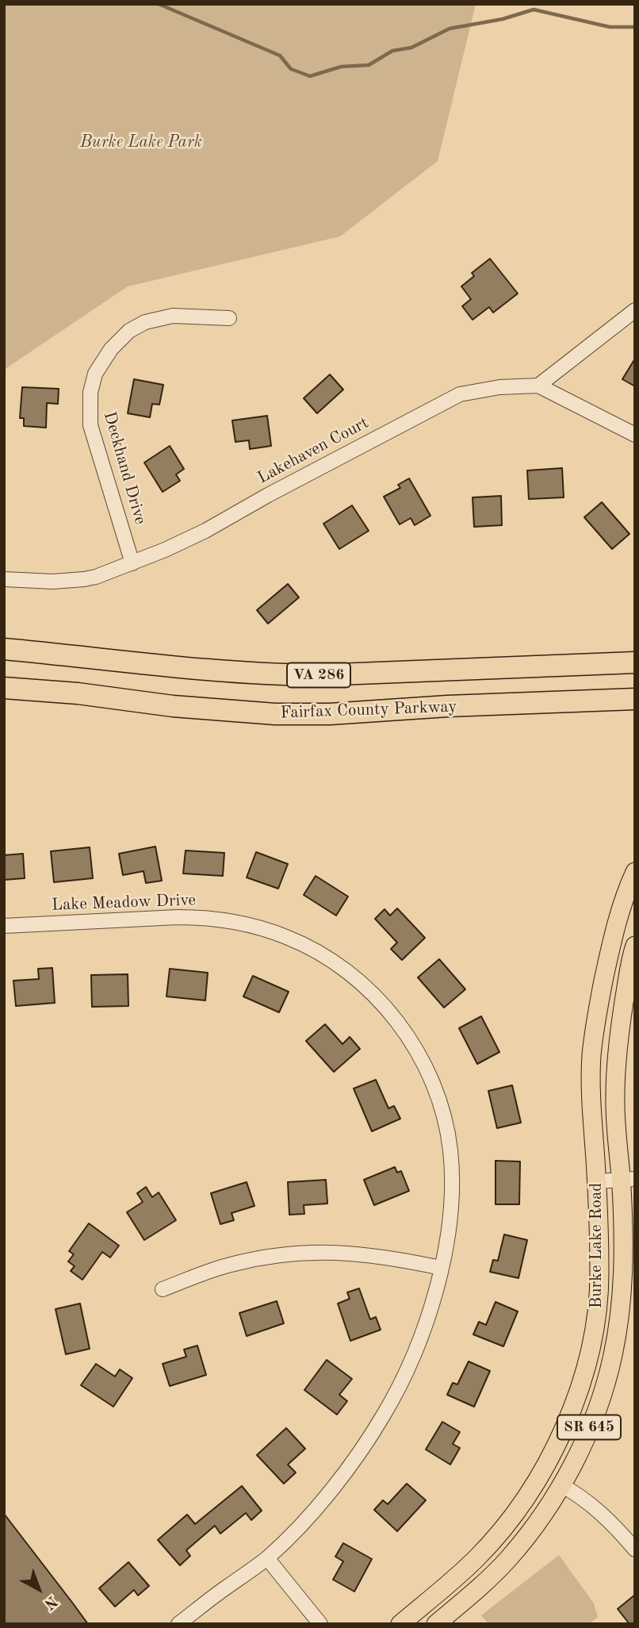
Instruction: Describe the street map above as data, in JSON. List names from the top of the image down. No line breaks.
{"streets":{"highway":["VA 286","Fairfax County Parkway"],"main road":["Burke Lake Road","SR 645"],"street":["Lakehaven Court","Deckhand Drive","Lake Meadow Drive"]},"crossings":[["Lakehaven Court","Deckhand Drive"]],"parks":["Burke Lake Park"],"north":"bottom right"}
